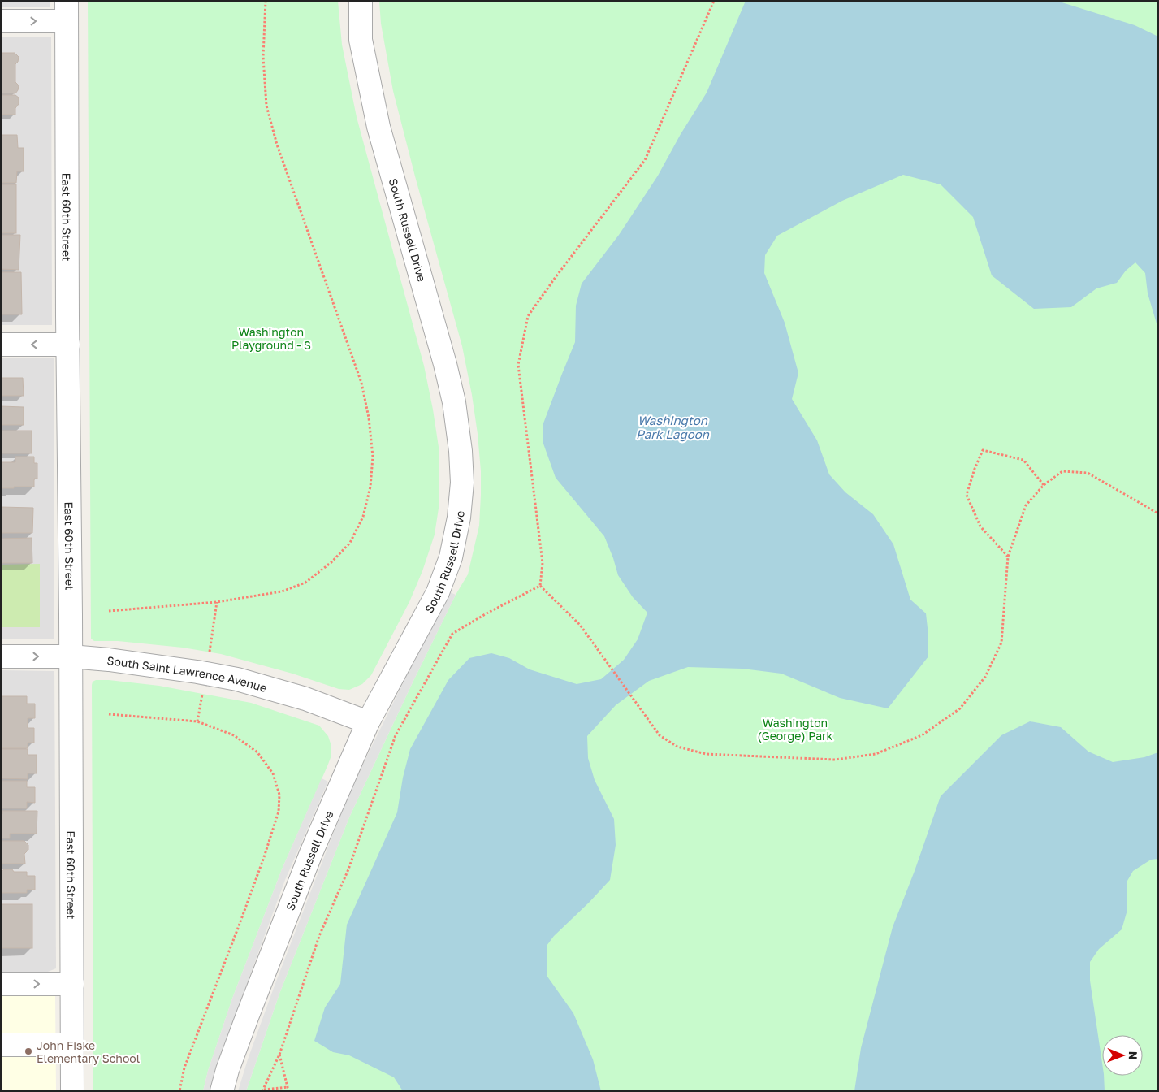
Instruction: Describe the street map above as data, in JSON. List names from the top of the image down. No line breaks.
{"streets":{"street":["East 60th Street","South Russell Drive","South Saint Lawrence Avenue"]},"crossings":[["East 60th Street","South Saint Lawrence Avenue"],["South Russell Drive","South Saint Lawrence Avenue"]],"water":["Washington Park Lagoon"],"parks":["Washington Playground - S","Washington (George) Park"],"places":["John Fiske Elementary School"],"north":"right"}
